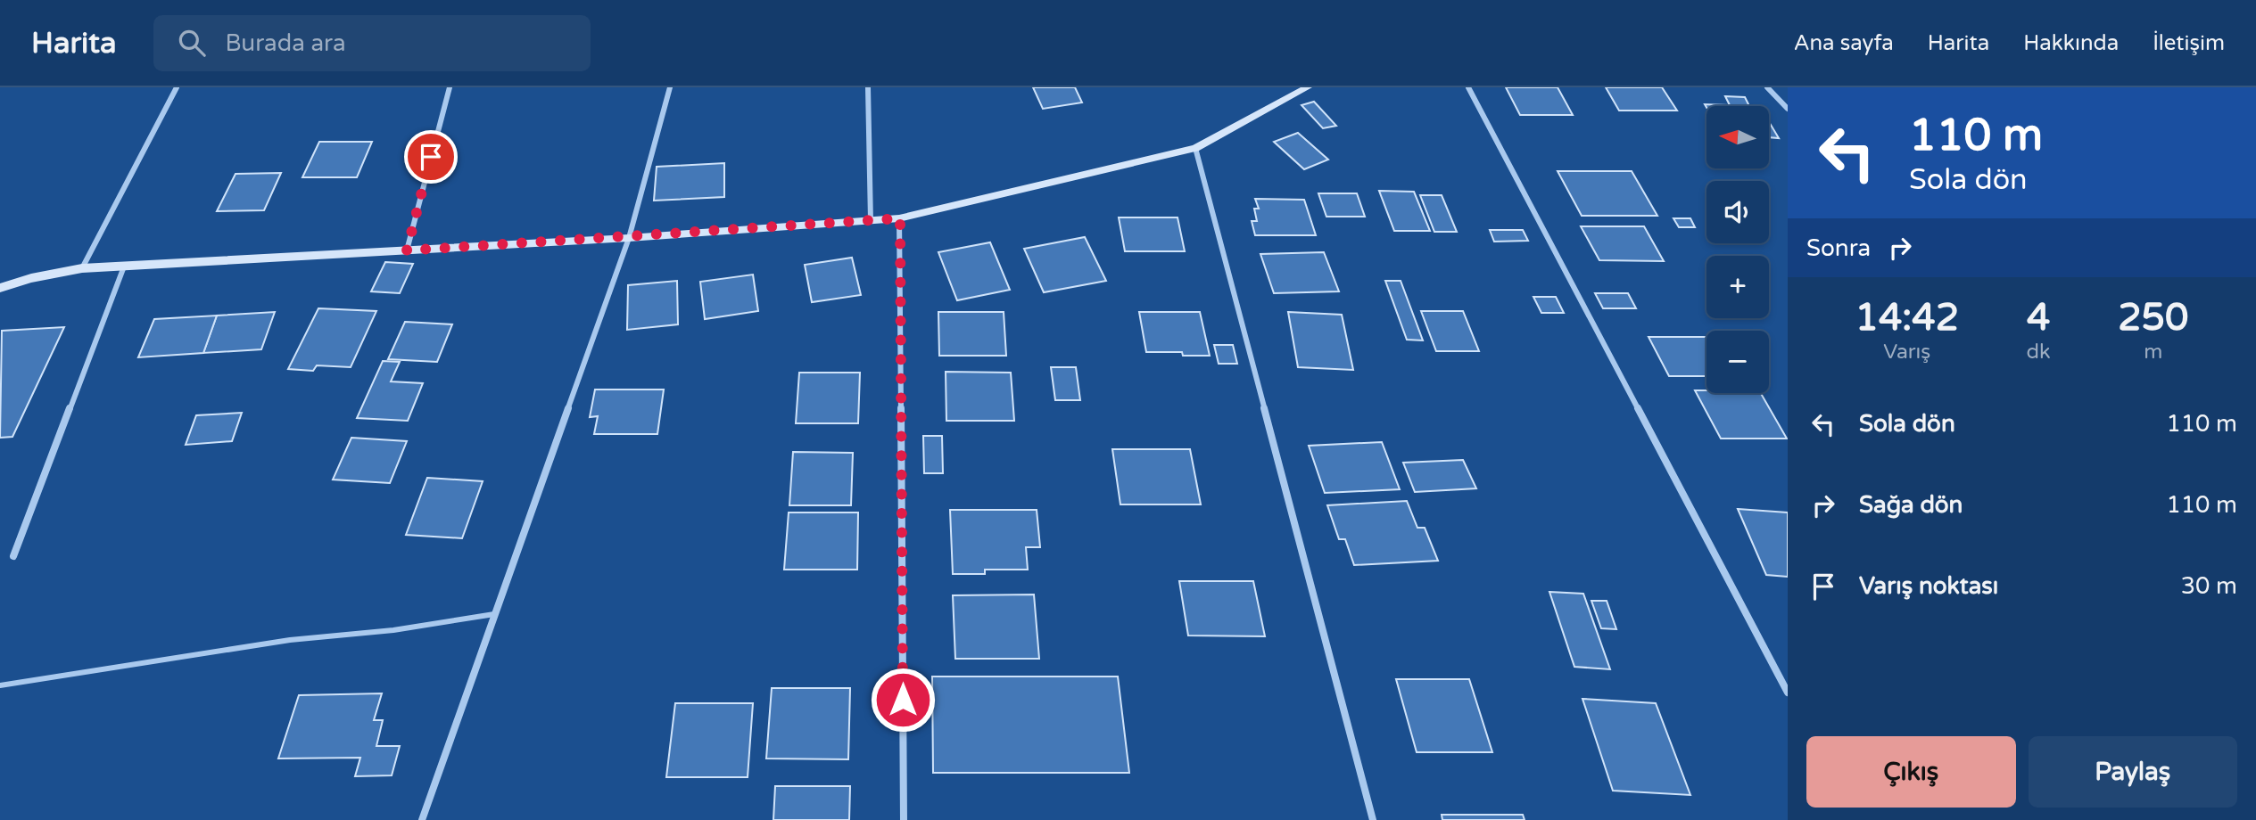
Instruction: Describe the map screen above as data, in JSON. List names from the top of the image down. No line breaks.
{"north":"left","page":{"header":"Harita","search":"Burada ara","nav":["Ana sayfa","Harita","Hakkında","İletişim"],"turn":["110 m","Sola dön"],"map_buttons":["+","−"],"then":"Sonra","eta":["14:42","Varış","4","dk","250","m"],"list":[{"name":"Sola dön","value":"110 m"},{"name":"Sağa dön","value":"110 m"},{"name":"Varış noktası","value":"30 m"}],"buttons":["Çıkış","Paylaş"]}}
